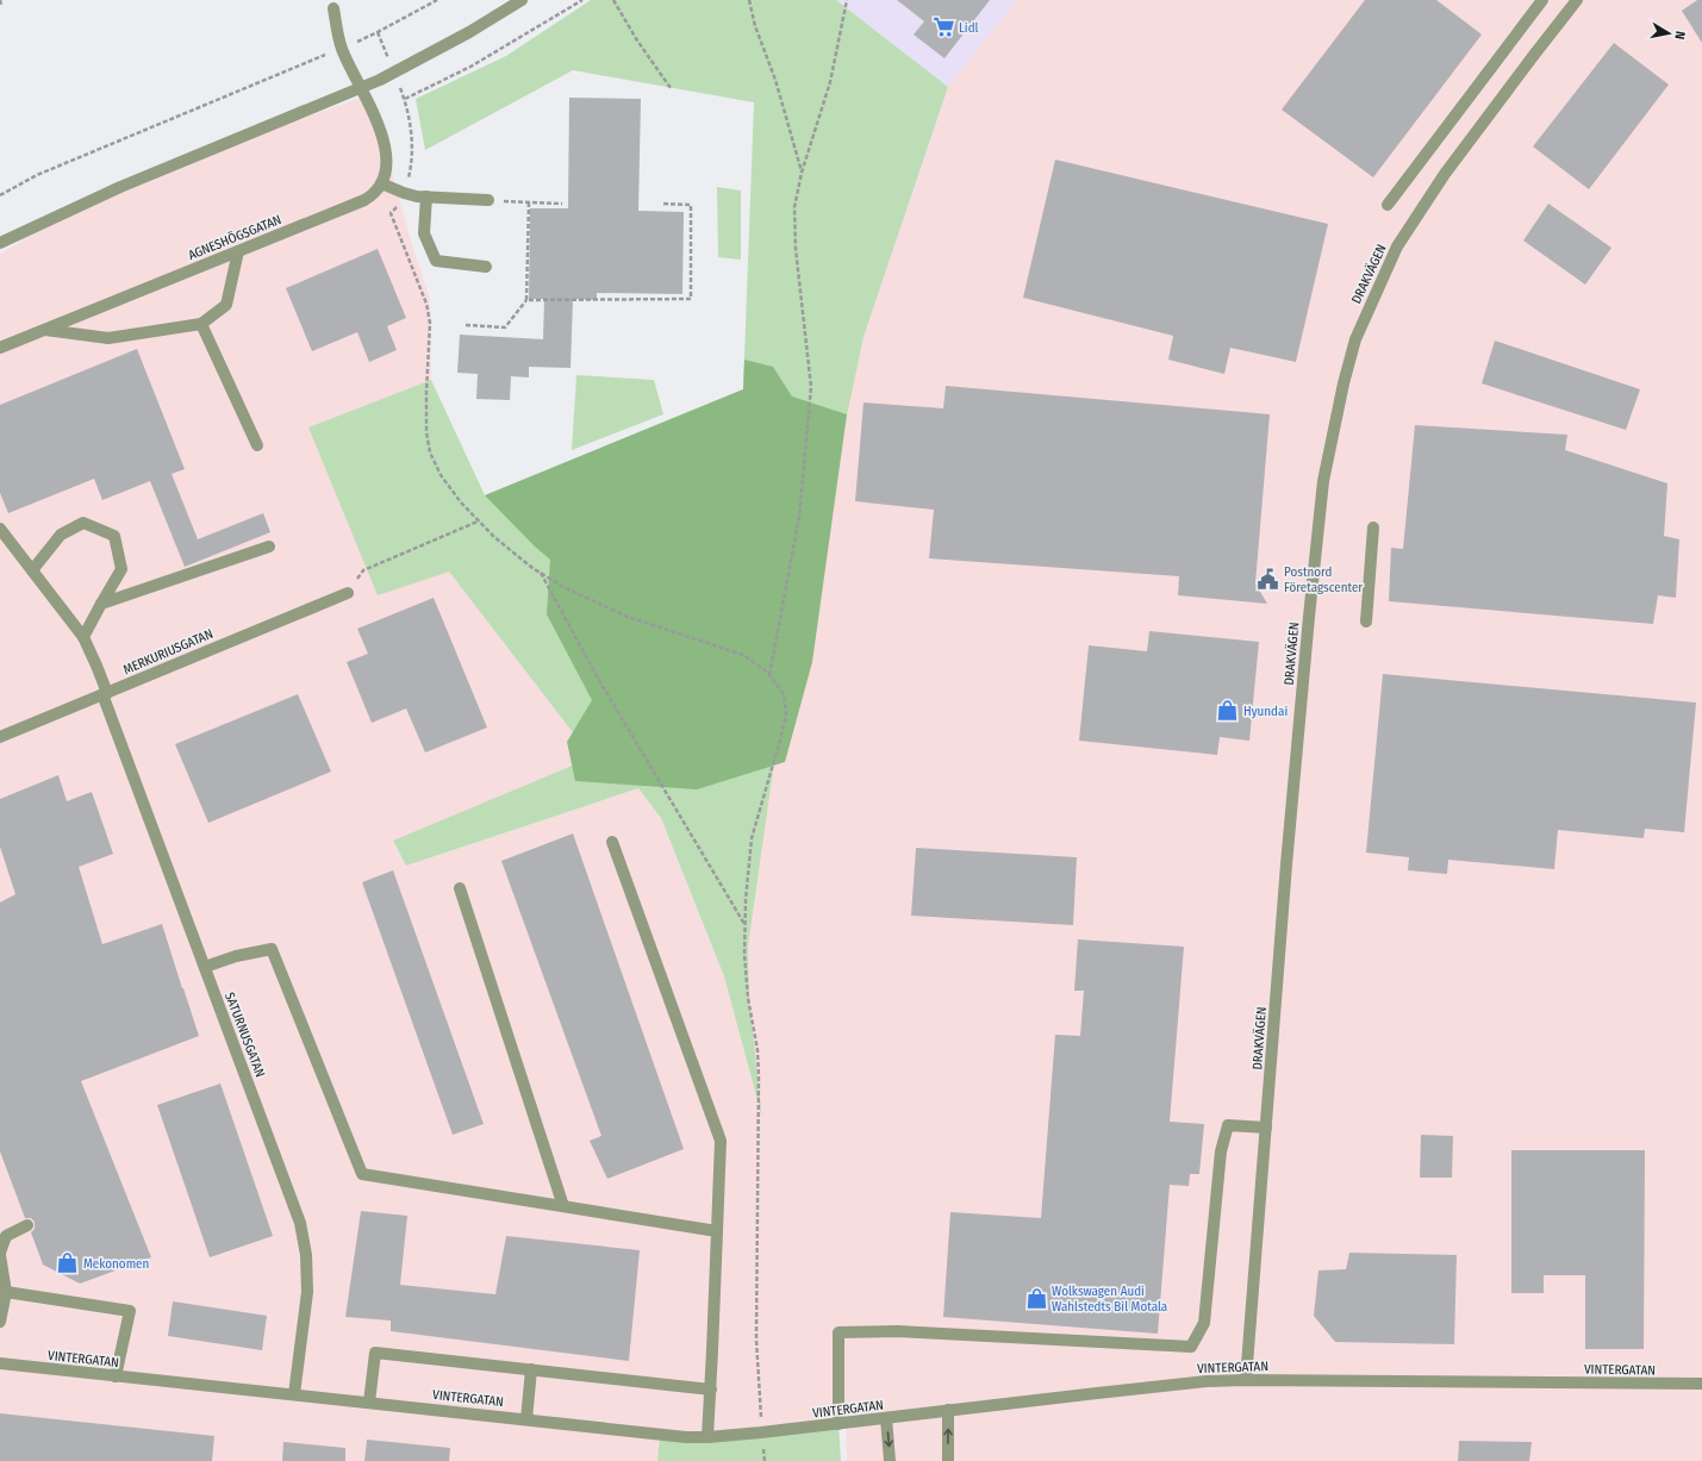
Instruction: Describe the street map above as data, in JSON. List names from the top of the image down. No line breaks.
{"streets":{"street":["AGNESHÖGSGATAN","DRAKVÄGEN","MERKURIUSGATAN","SATURNUSGATAN","VINTERGATAN"]},"crossings":[["DRAKVÄGEN","VINTERGATAN"],["MERKURIUSGATAN","SATURNUSGATAN"],["SATURNUSGATAN","VINTERGATAN"]],"places":{"supermarket":["Lidl"],"public building":["Postnord Företagscenter"],"shop":["Hyundai","Mekonomen","Wolkswagen Audi Wahlstedts Bil Motala"]},"north":"right"}
